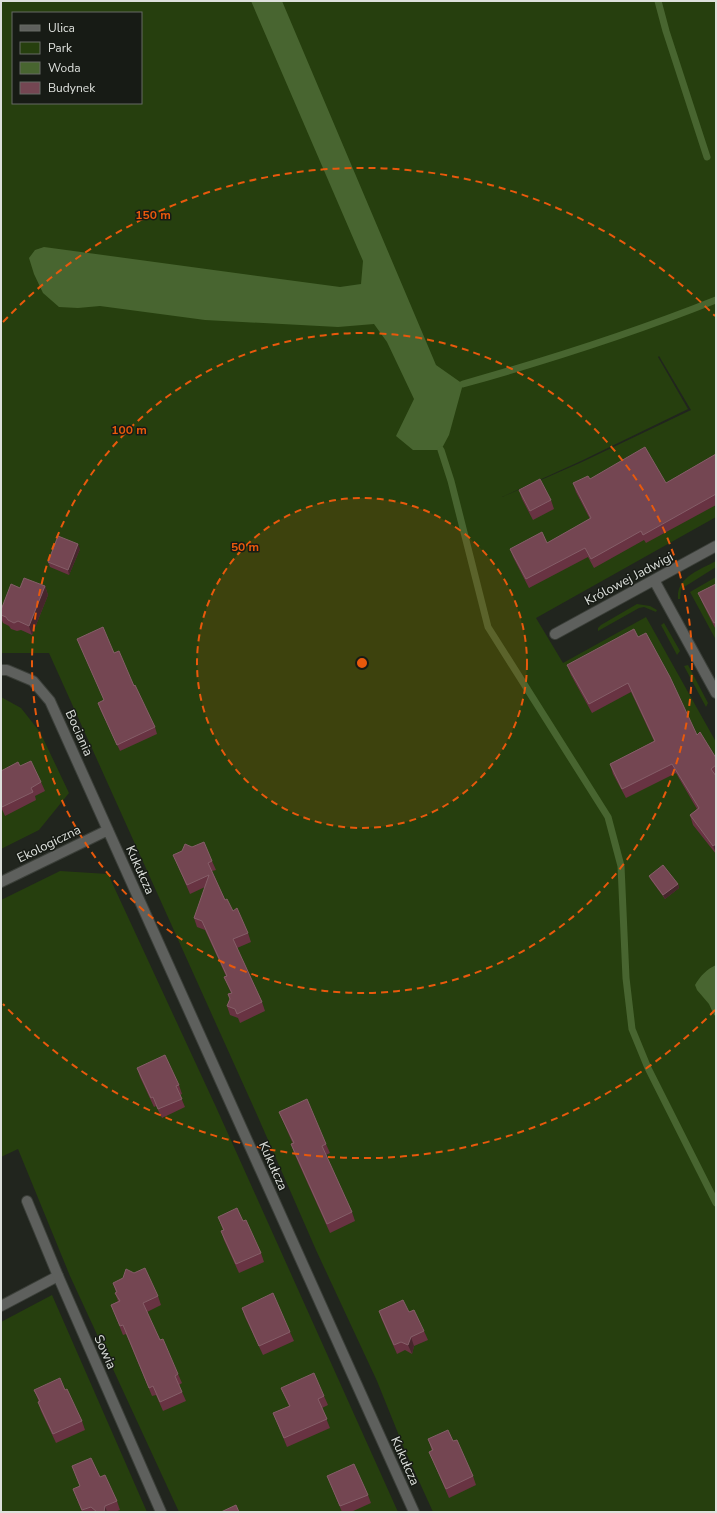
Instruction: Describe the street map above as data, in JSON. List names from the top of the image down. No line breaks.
{"streets":{"street":["Królowej Jadwigi","Bociania","Ekologiczna","Kukułcza","Sowia"]},"crossings":[["Bociania","Ekologiczna"],["Bociania","Kukułcza"],["Ekologiczna","Kukułcza"]],"legend":["Ulica","Park","Woda","Budynek"],"rings":["150 m","100 m","50 m"]}
